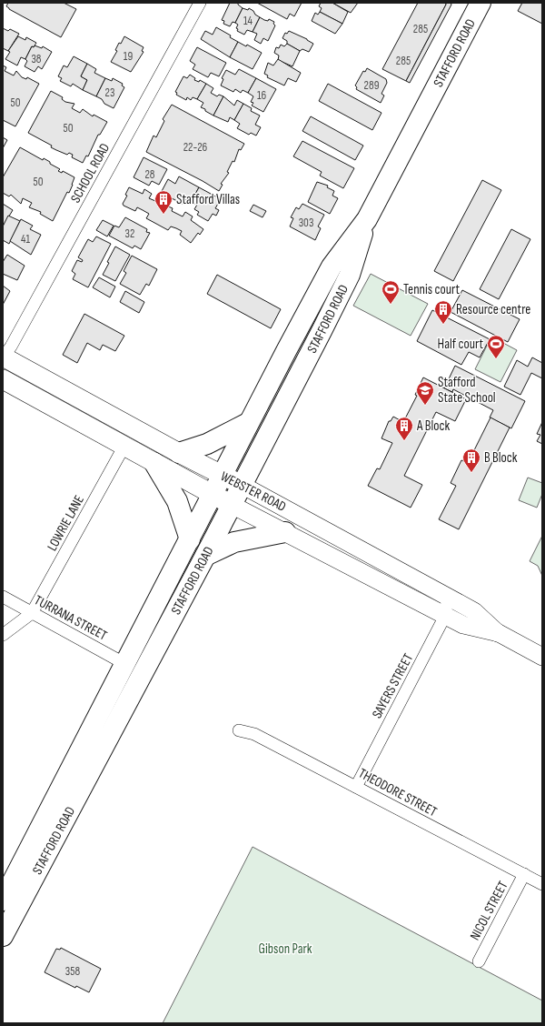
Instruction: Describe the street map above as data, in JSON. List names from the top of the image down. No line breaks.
{"streets":{"highway":["STAFFORD ROAD"],"main road":["WEBSTER ROAD"],"street":["SCHOOL ROAD","LOWRIE LANE","TURRANA STREET","SAYERS STREET","THEODORE STREET","NICOL STREET"]},"crossings":[["STAFFORD ROAD","WEBSTER ROAD"],["STAFFORD ROAD","TURRANA STREET"],["SCHOOL ROAD","WEBSTER ROAD"],["WEBSTER ROAD","LOWRIE LANE"],["WEBSTER ROAD","SAYERS STREET"],["LOWRIE LANE","TURRANA STREET"],["SAYERS STREET","THEODORE STREET"],["THEODORE STREET","NICOL STREET"]],"parks":["Gibson Park"],"places":{"building":["Stafford Villas","Resource centre","A Block","B Block"],"sports":["Tennis court","Half court"],"school or university":["Stafford State School"]},"house_numbers":["14","285","19","38","285","289","23","16","50","50","22-26","28","50","303","32","41","358"]}
